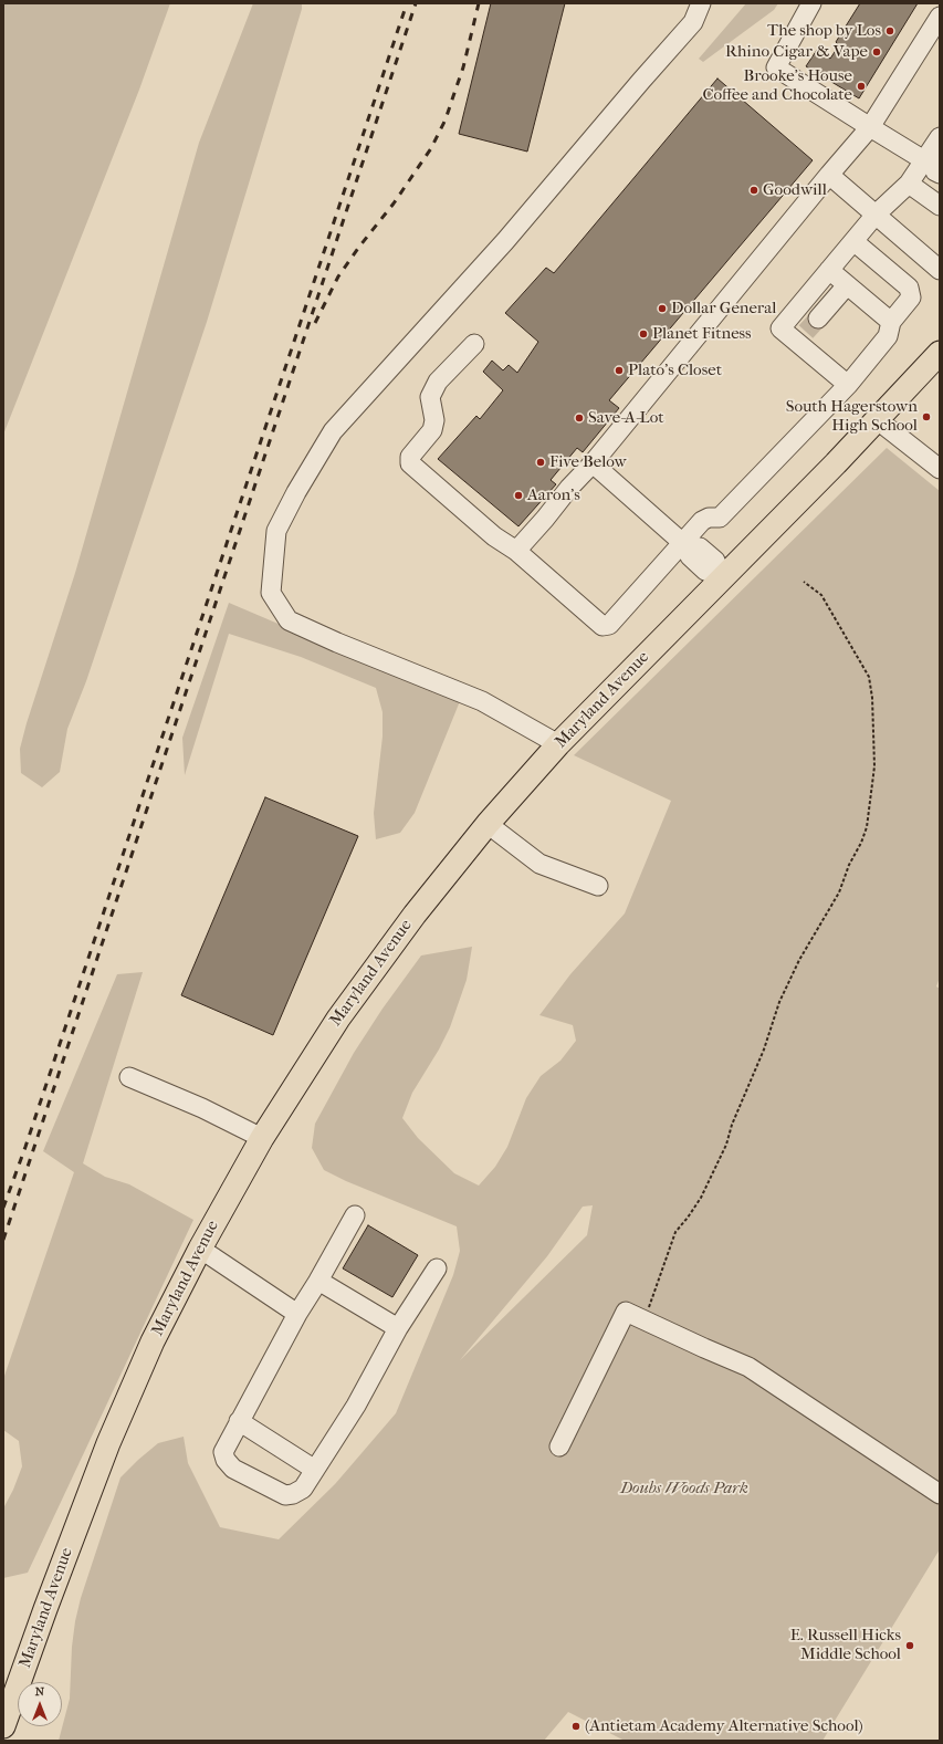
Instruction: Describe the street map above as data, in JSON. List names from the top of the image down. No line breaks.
{"streets":{"main road":["Maryland Avenue"]},"parks":["Doubs Woods Park"],"places":["The shop by Los","Rhino Cigar & Vape","Brooke's House Coffee and Chocolate","Goodwill","Dollar General","Planet Fitness","Plato's Closet","South Hagerstown High School","Save-A-Lot","Five Below","Aaron's","E. Russell Hicks Middle School","(Antietam Academy Alternative School)"],"north":"top"}
